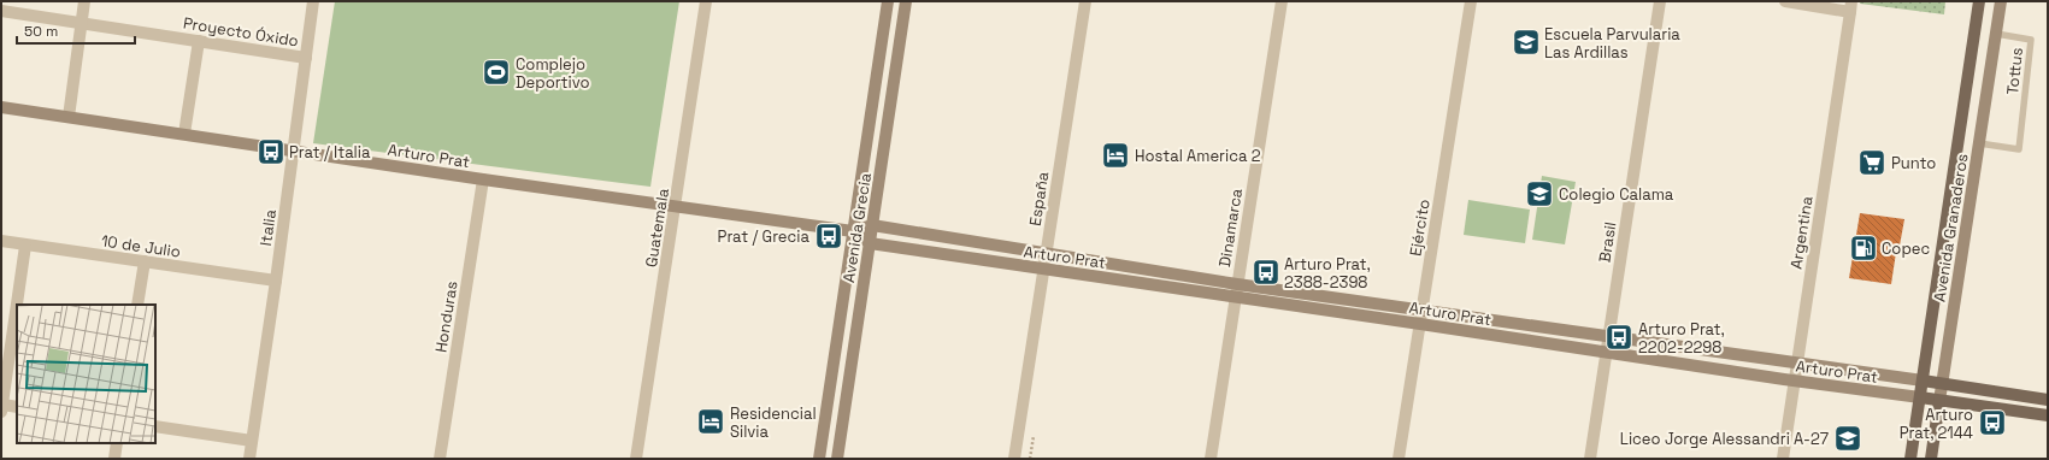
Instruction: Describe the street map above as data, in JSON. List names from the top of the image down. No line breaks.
{"streets":{"main road":["Arturo Prat","Avenida Grecia","Avenida Granaderos"],"street":["Proyecto Óxido","España","Italia","Guatemala","Dinamarca","Ejército","Argentina","Brasil","10 de Julio","Honduras"],"lane":["Tottus"]},"crossings":[["Proyecto Óxido","Italia"],["Tottus","Avenida Granaderos"],["Arturo Prat","España"],["Arturo Prat","Italia"],["Arturo Prat","Guatemala"],["Arturo Prat","Avenida Grecia"],["Arturo Prat","Dinamarca"],["Arturo Prat","Ejército"],["Arturo Prat","Avenida Granaderos"],["Arturo Prat","Argentina"],["Arturo Prat","Brasil"],["Arturo Prat","Honduras"],["Italia","10 de Julio"]],"places":{"school or university":["Escuela Parvularia Las Ardillas","Colegio Calama","Liceo Jorge Alessandri A-27"],"sports":["Complejo Deportivo"],"bus stop":["Prat / Italia","Prat / Grecia","Arturo Prat, 2388-2398","Arturo Prat, 2202-2298","Arturo Prat, 2144"],"hotel":["Hostal America 2","Residencial Silvia"],"supermarket":["Punto"],"fuel station":["Copec"]},"scale_bar":"50 m"}
